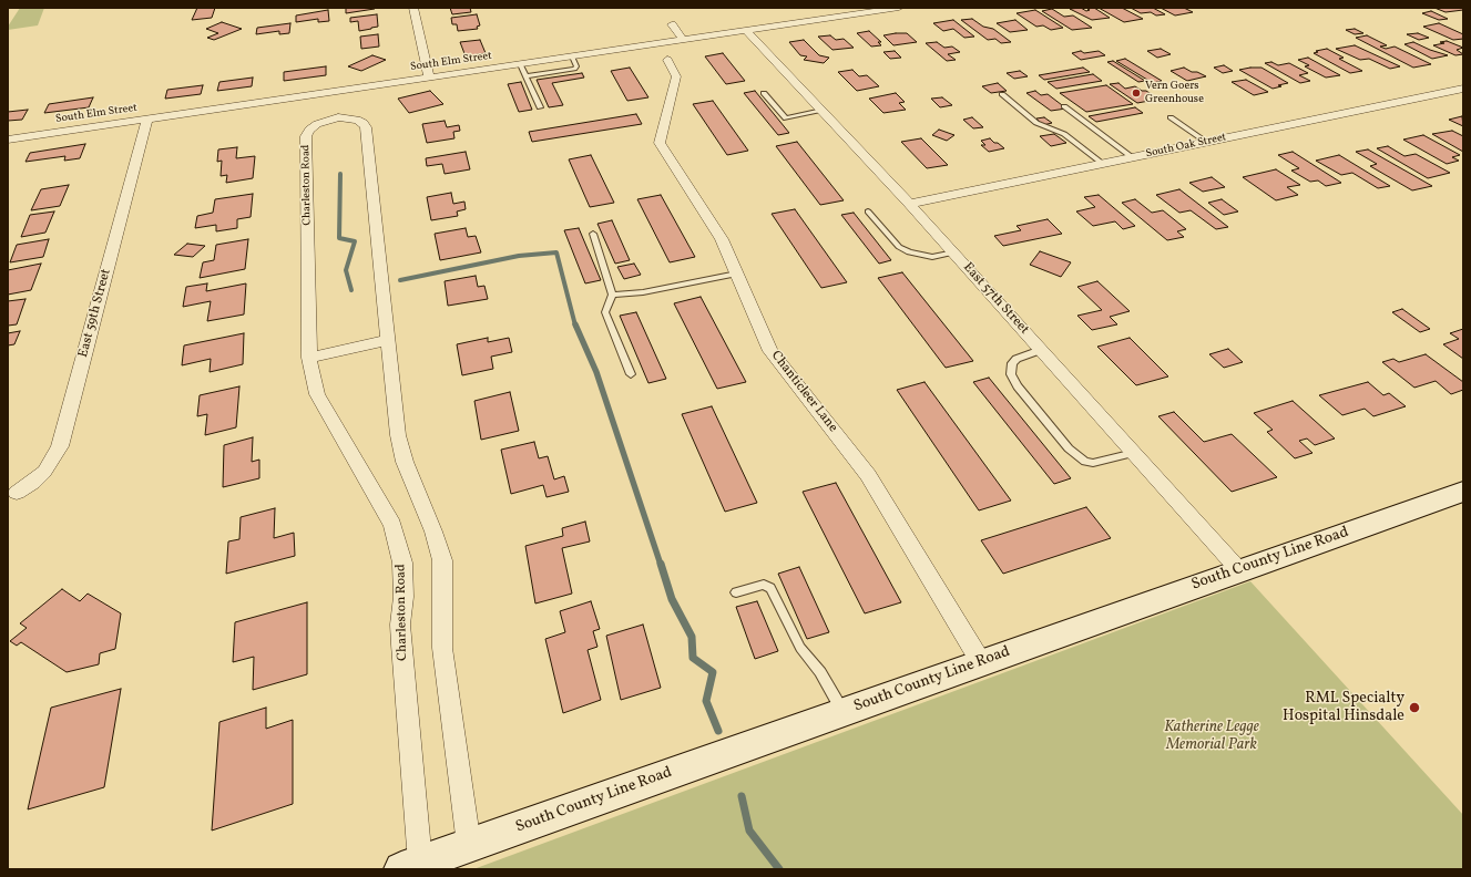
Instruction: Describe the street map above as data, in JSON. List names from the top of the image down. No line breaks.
{"streets":{"main road":["South County Line Road"],"street":["South Elm Street","South Oak Street","Charleston Road","East 57th Street","East 59th Street","Chanticleer Lane"]},"crossings":[["South Elm Street","East 57th Street"],["South Elm Street","East 59th Street"],["South Oak Street","East 57th Street"],["Charleston Road","South County Line Road"],["East 57th Street","South County Line Road"],["Chanticleer Lane","South County Line Road"]],"parks":["Katherine Legge Memorial Park"],"places":["Vern Goers Greenhouse","RML Specialty Hospital Hinsdale"]}
